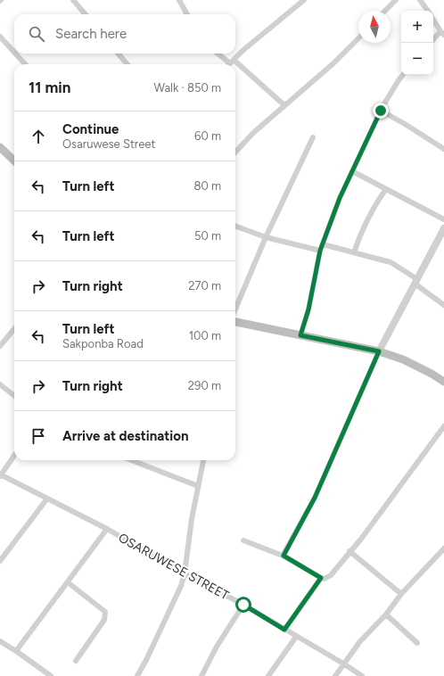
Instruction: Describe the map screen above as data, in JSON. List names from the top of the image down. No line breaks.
{"streets":{"street":["OSARUWESE STREET"]},"north":"top","page":{"map_buttons":["+","−"],"search":"Search here","heading":["11 min","Walk · 850 m"],"list":[["Continue","Osaruwese Street","60 m"],["Turn left","80 m"],["Turn left","50 m"],["Turn right","270 m"],["Turn left","Sakponba Road","100 m"],["Turn right","290 m"],"Arrive at destination"]}}
